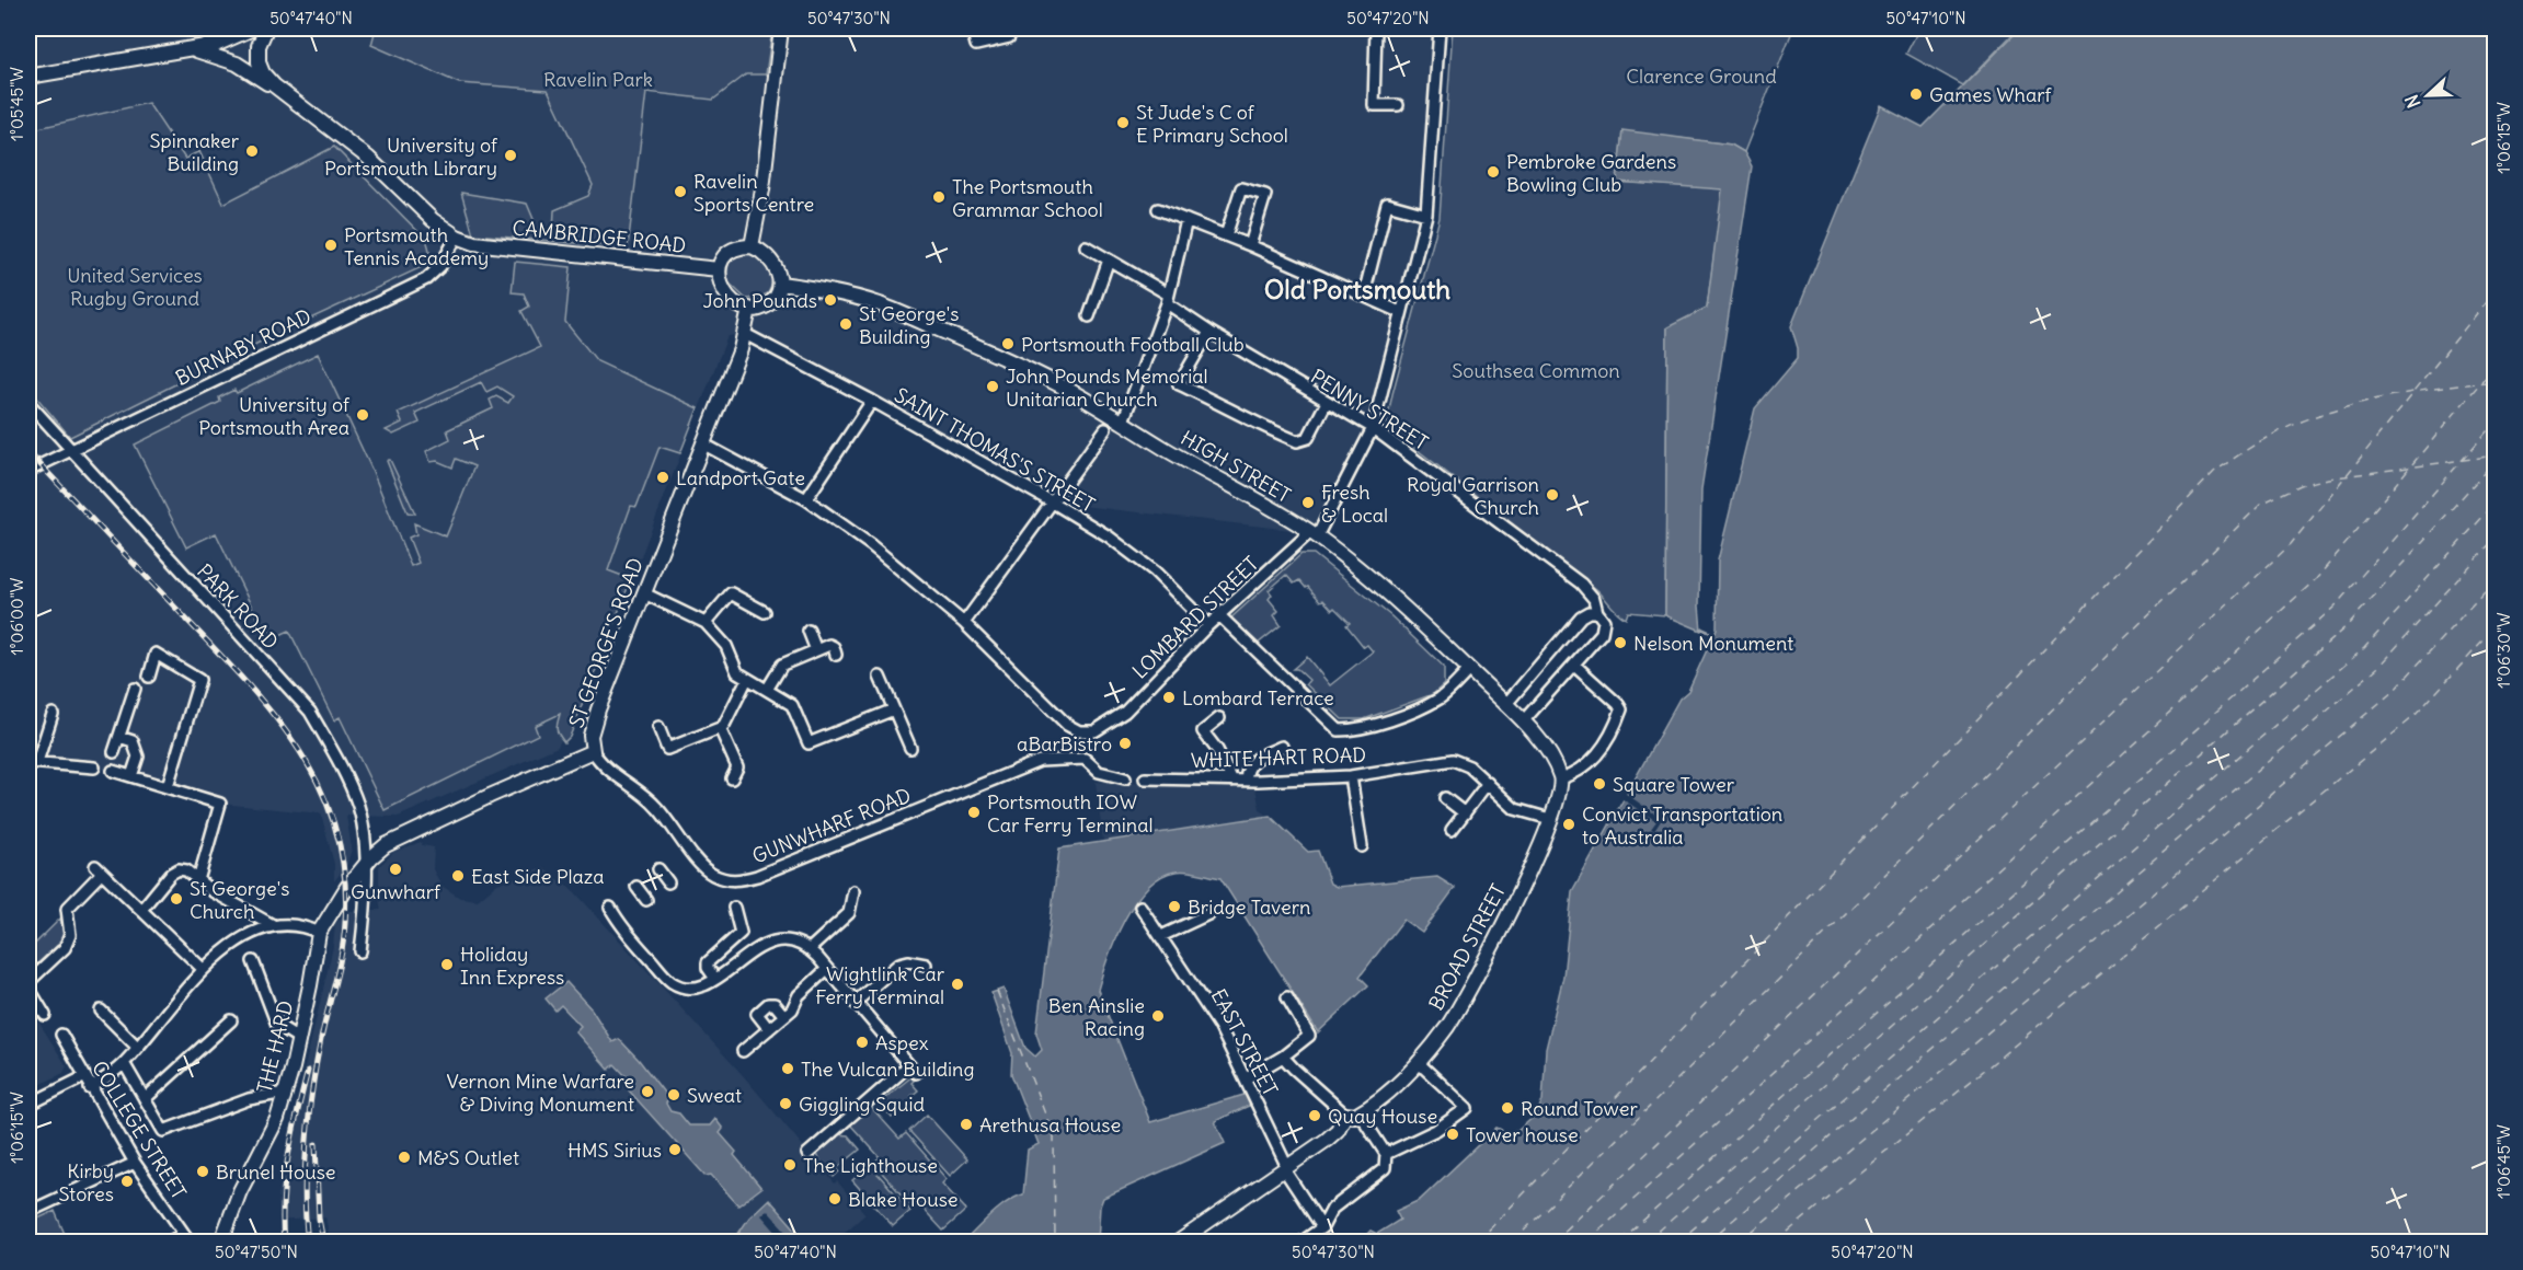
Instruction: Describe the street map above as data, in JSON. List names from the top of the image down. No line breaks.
{"streets":{"main road":["CAMBRIDGE ROAD","HIGH STREET","ST GEORGE'S ROAD","BROAD STREET","THE HARD"],"street":["BURNABY ROAD","PENNY STREET","SAINT THOMAS'S STREET","PARK ROAD","LOMBARD STREET","WHITE HART ROAD","GUNWHARF ROAD","EAST STREET","COLLEGE STREET"]},"crossings":[["CAMBRIDGE ROAD","BURNABY ROAD"],["CAMBRIDGE ROAD","HIGH STREET"],["CAMBRIDGE ROAD","ST GEORGE'S ROAD"],["BURNABY ROAD","PARK ROAD"],["SAINT THOMAS'S STREET","LOMBARD STREET"],["SAINT THOMAS'S STREET","ST GEORGE'S ROAD"],["HIGH STREET","LOMBARD STREET"],["HIGH STREET","ST GEORGE'S ROAD"],["HIGH STREET","BROAD STREET"],["PARK ROAD","ST GEORGE'S ROAD"],["PARK ROAD","THE HARD"],["ST GEORGE'S ROAD","GUNWHARF ROAD"],["ST GEORGE'S ROAD","THE HARD"],["WHITE HART ROAD","BROAD STREET"],["BROAD STREET","EAST STREET"]],"districts":["Old Portsmouth"],"parks":["Clarence Ground","Ravelin Park","United Services Rugby Ground","Southsea Common"],"places":["Games Wharf","St Jude's C of E Primary School","Spinnaker Building","University of Portsmouth Library","Pembroke Gardens Bowling Club","Ravelin Sports Centre","The Portsmouth Grammar School","Portsmouth Tennis Academy","John Pounds","St George's Building","Portsmouth Football Club","John Pounds Memorial Unitarian Church","University of Portsmouth Area","Landport Gate","Royal Garrison Church","Fresh & Local","Nelson Monument","Lombard Terrace","aBarBistro","Square Tower","Portsmouth IOW Car Ferry Terminal","Convict Transportation to Australia","Gunwharf","East Side Plaza","St George's Church","Bridge Tavern","Holiday Inn Express","Wightlink Car Ferry Terminal","Ben Ainslie Racing","Aspex","The Vulcan Building","Vernon Mine Warfare & Diving Monument","Sweat","Giggling Squid","Round Tower","Quay House","Arethusa House","Tower house","HMS Sirius","M&S Outlet","The Lighthouse","Brunel House","Kirby Stores","Blake House"],"north":"left","coordinates":["50°47'40\"N","50°47'30\"N","50°47'20\"N","50°47'10\"N","1°05'45\"W","1°06'15\"W","1°06'00\"W","1°06'30\"W","1°06'45\"W","50°47'50\"N"]}
